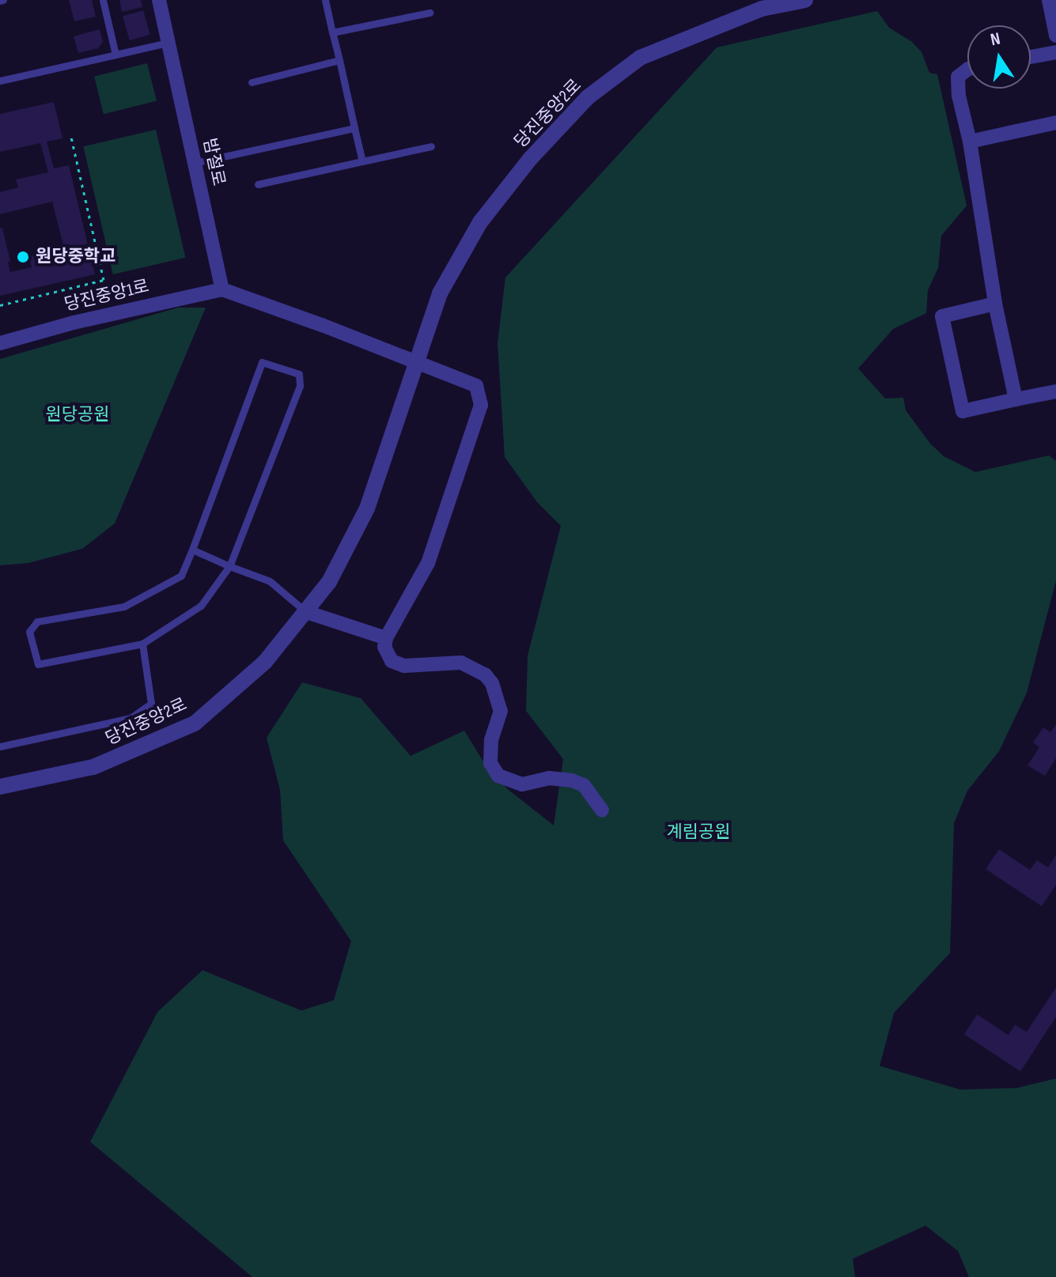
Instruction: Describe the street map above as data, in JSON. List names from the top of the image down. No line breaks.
{"streets":{"street":["당진중앙2로","밤절로","당진중앙1로"]},"crossings":[["밤절로","당진중앙1로"]],"parks":["원당공원","계림공원"],"places":["원당중학교"],"north":"top"}
